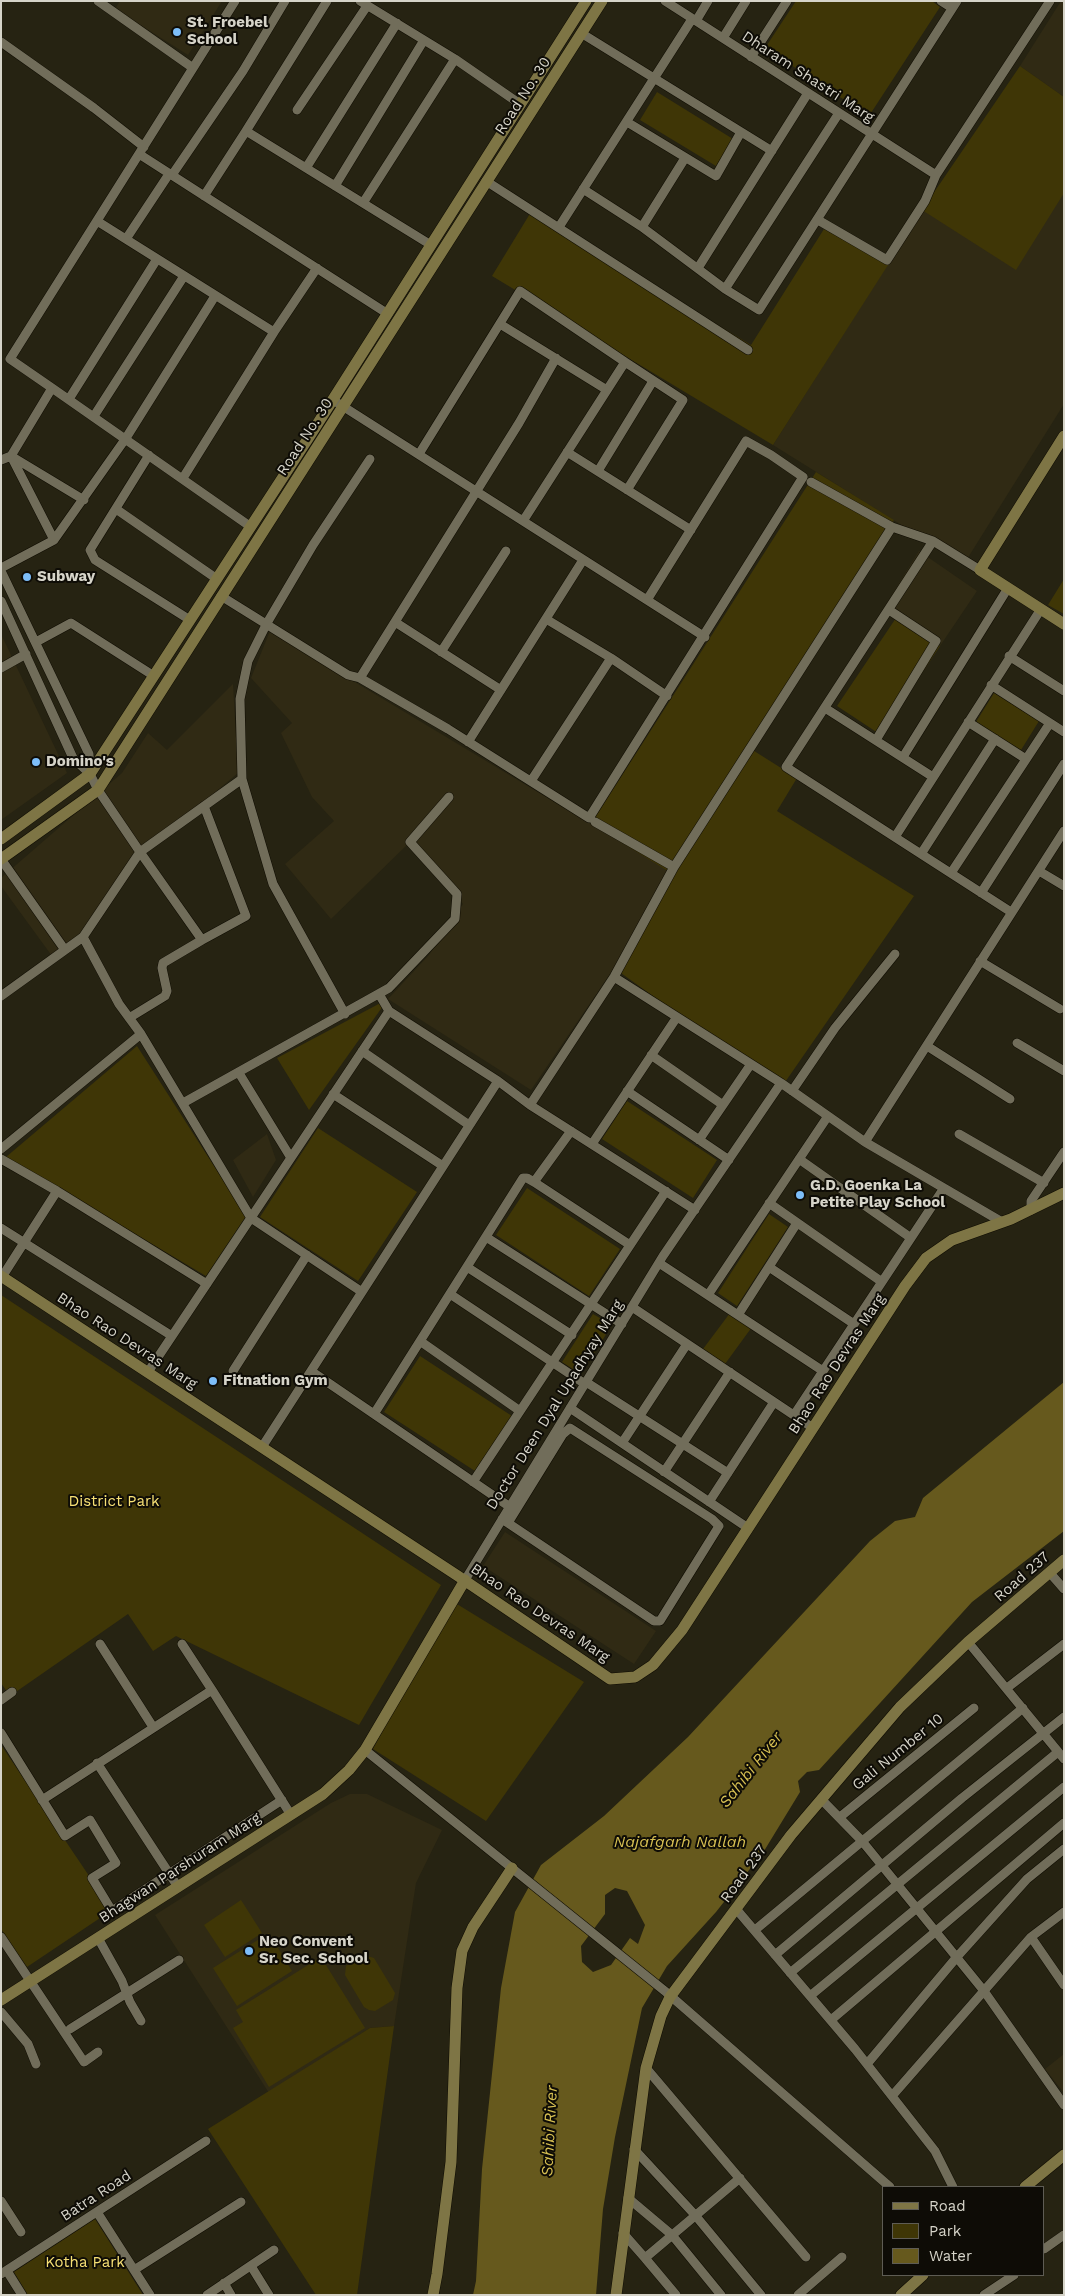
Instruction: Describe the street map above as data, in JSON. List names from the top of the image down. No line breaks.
{"streets":{"street":["Dharam Shastri Marg","Road No. 30","Bhao Rao Devras Marg","Doctor Deen Dyal Upadhyay Marg","Road 237","Gali Number 10","Bhagwan Parshuram Marg","Batra Road"]},"crossings":[["Bhao Rao Devras Marg","Doctor Deen Dyal Upadhyay Marg"],["Doctor Deen Dyal Upadhyay Marg","Bhagwan Parshuram Marg"]],"water":["Sahibi River","Najafgarh Nallah"],"parks":["District Park","Kotha Park"],"places":["St. Froebel School","Subway","Domino's","G.D. Goenka La Petite Play School","Fitnation Gym","Neo Convent Sr. Sec. School"],"legend":["Road","Park","Water"]}
